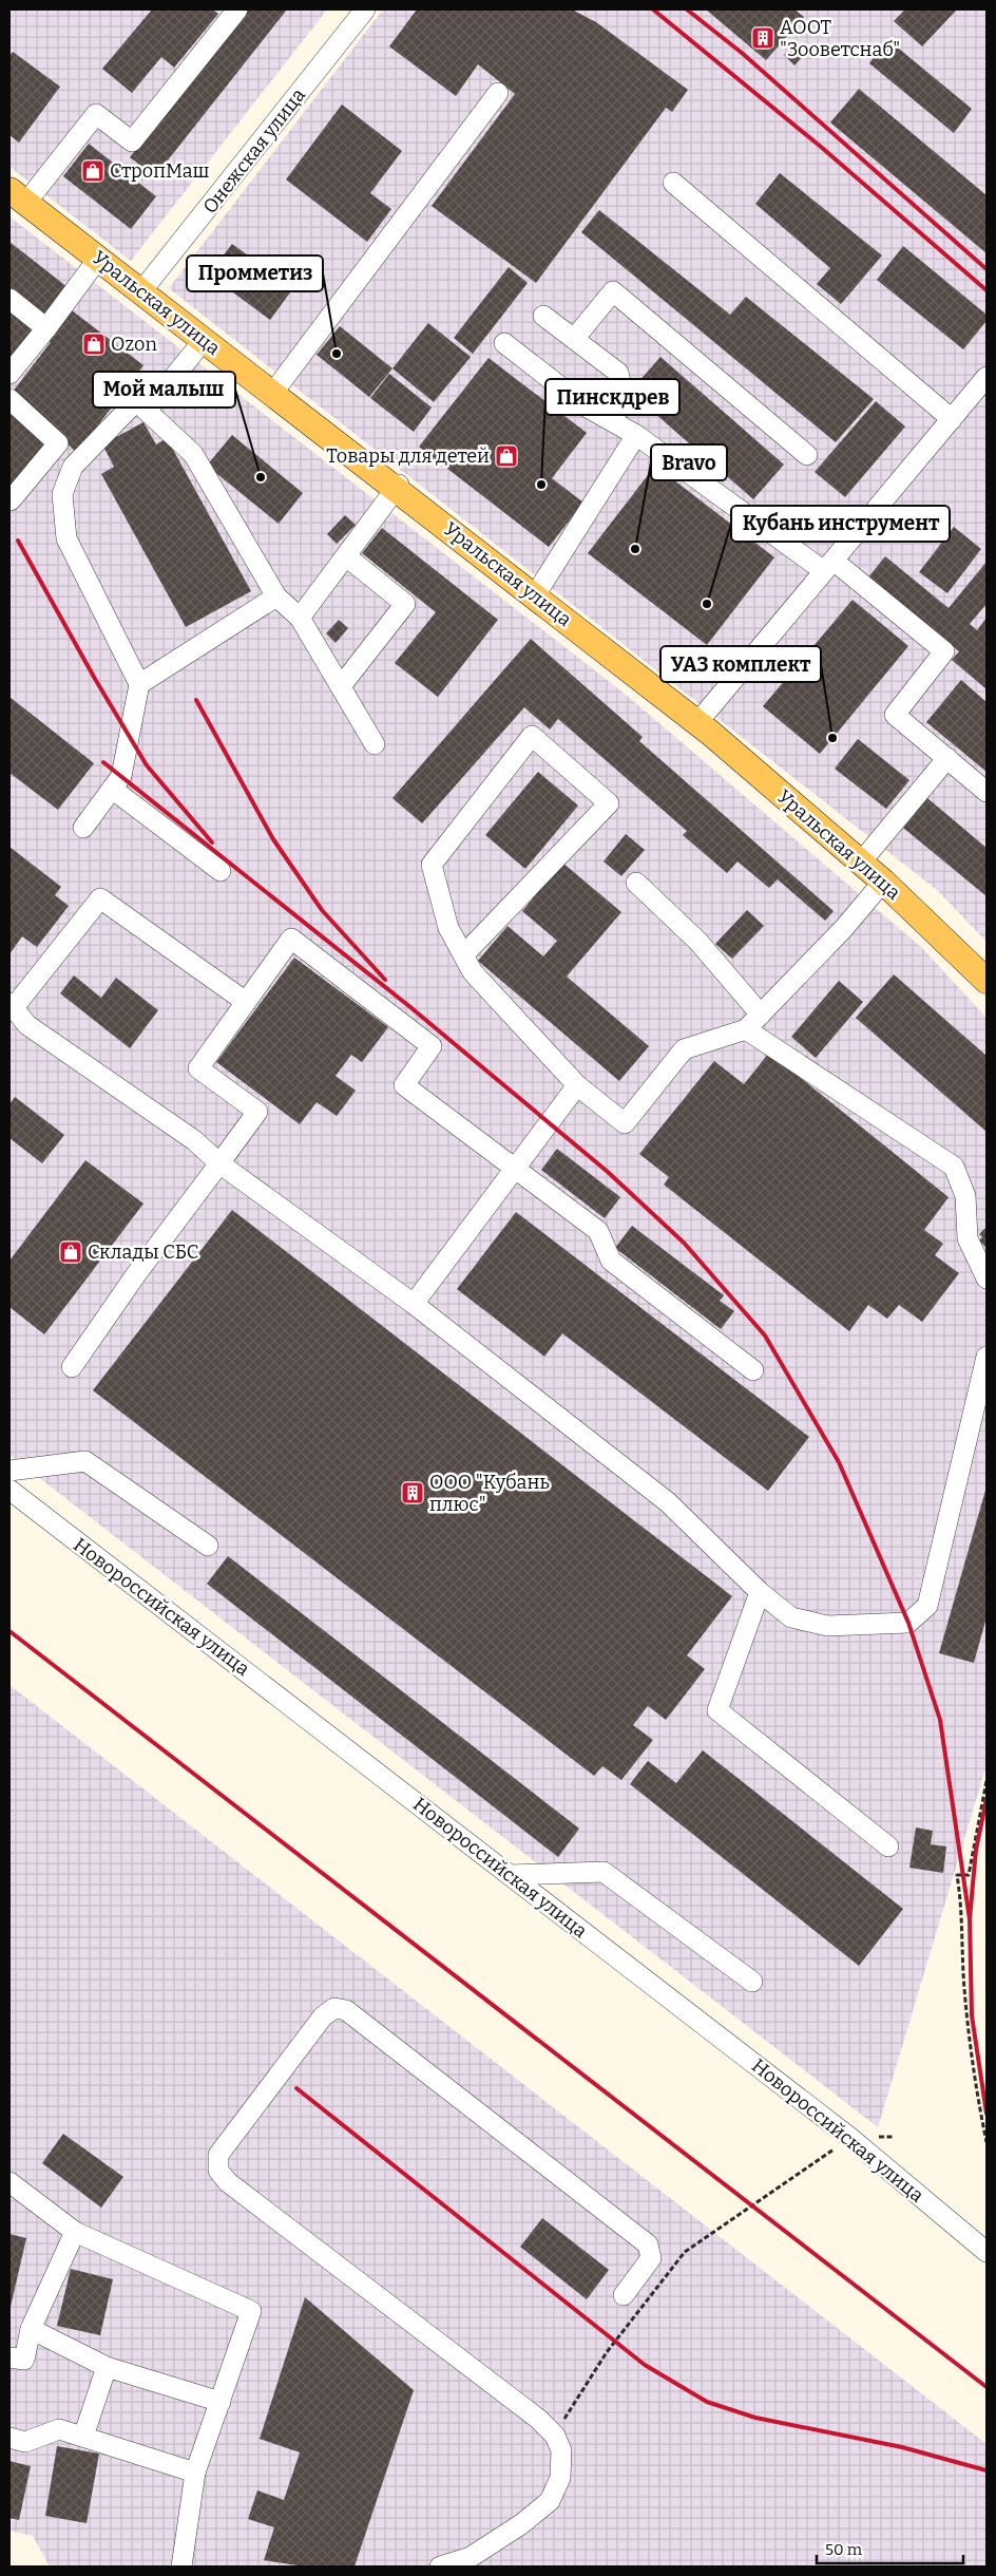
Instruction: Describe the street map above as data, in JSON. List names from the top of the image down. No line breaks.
{"streets":{"main road":["Уральская улица"],"street":["Онежская улица","Новороссийская улица"]},"crossings":[["Онежская улица","Уральская улица"]],"places":{"building":["АООТ \"Зооветснаб\"","ООО \"Кубань плюс\""],"shop":["СтропМаш","Ozon","Товары для детей","Склады СБС"],"other":["Промметиз","Мой малыш","Пинскдрев","Bravo","Кубань инструмент","УАЗ комплект"]},"scale_bar":"50 m"}
